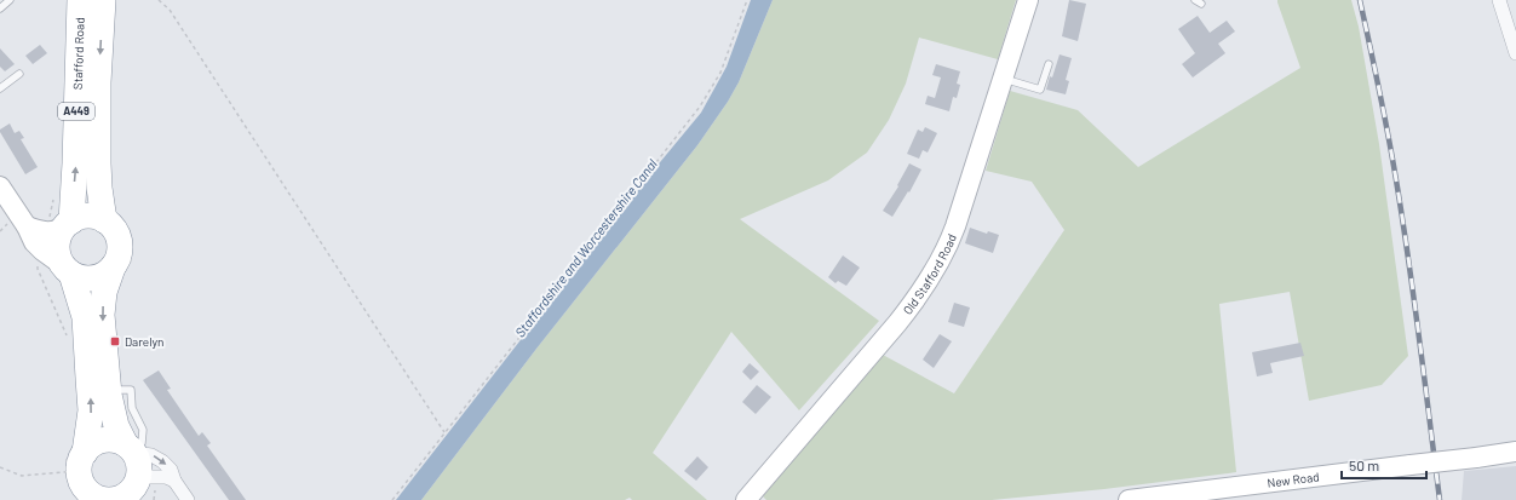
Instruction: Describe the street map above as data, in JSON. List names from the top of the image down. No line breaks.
{"streets":{"highway":["Stafford Road","A449"],"street":["Old Stafford Road","New Road"]},"water":["Staffordshire and Worcestershire Canal"],"places":{"transit":["Darelyn"]},"scale_bar":"50 m"}
